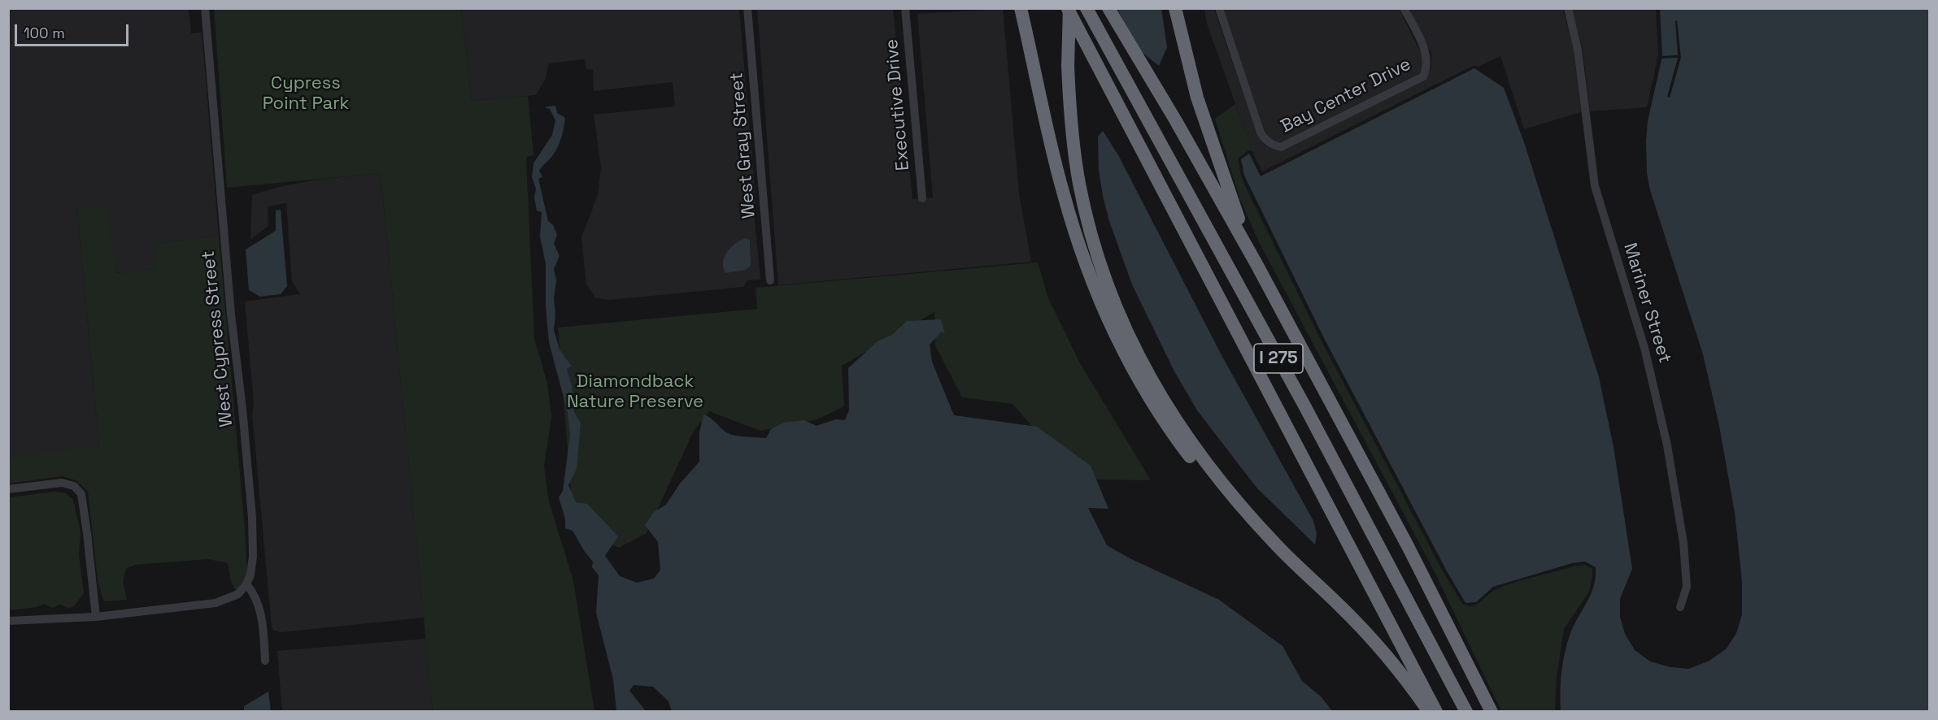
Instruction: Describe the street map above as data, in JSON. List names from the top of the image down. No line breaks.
{"streets":{"highway":["I 275"],"street":["Bay Center Drive","Executive Drive","West Gray Street","Mariner Street","West Cypress Street"]},"parks":["Cypress Point Park","Diamondback Nature Preserve"],"scale_bar":"100 m"}
